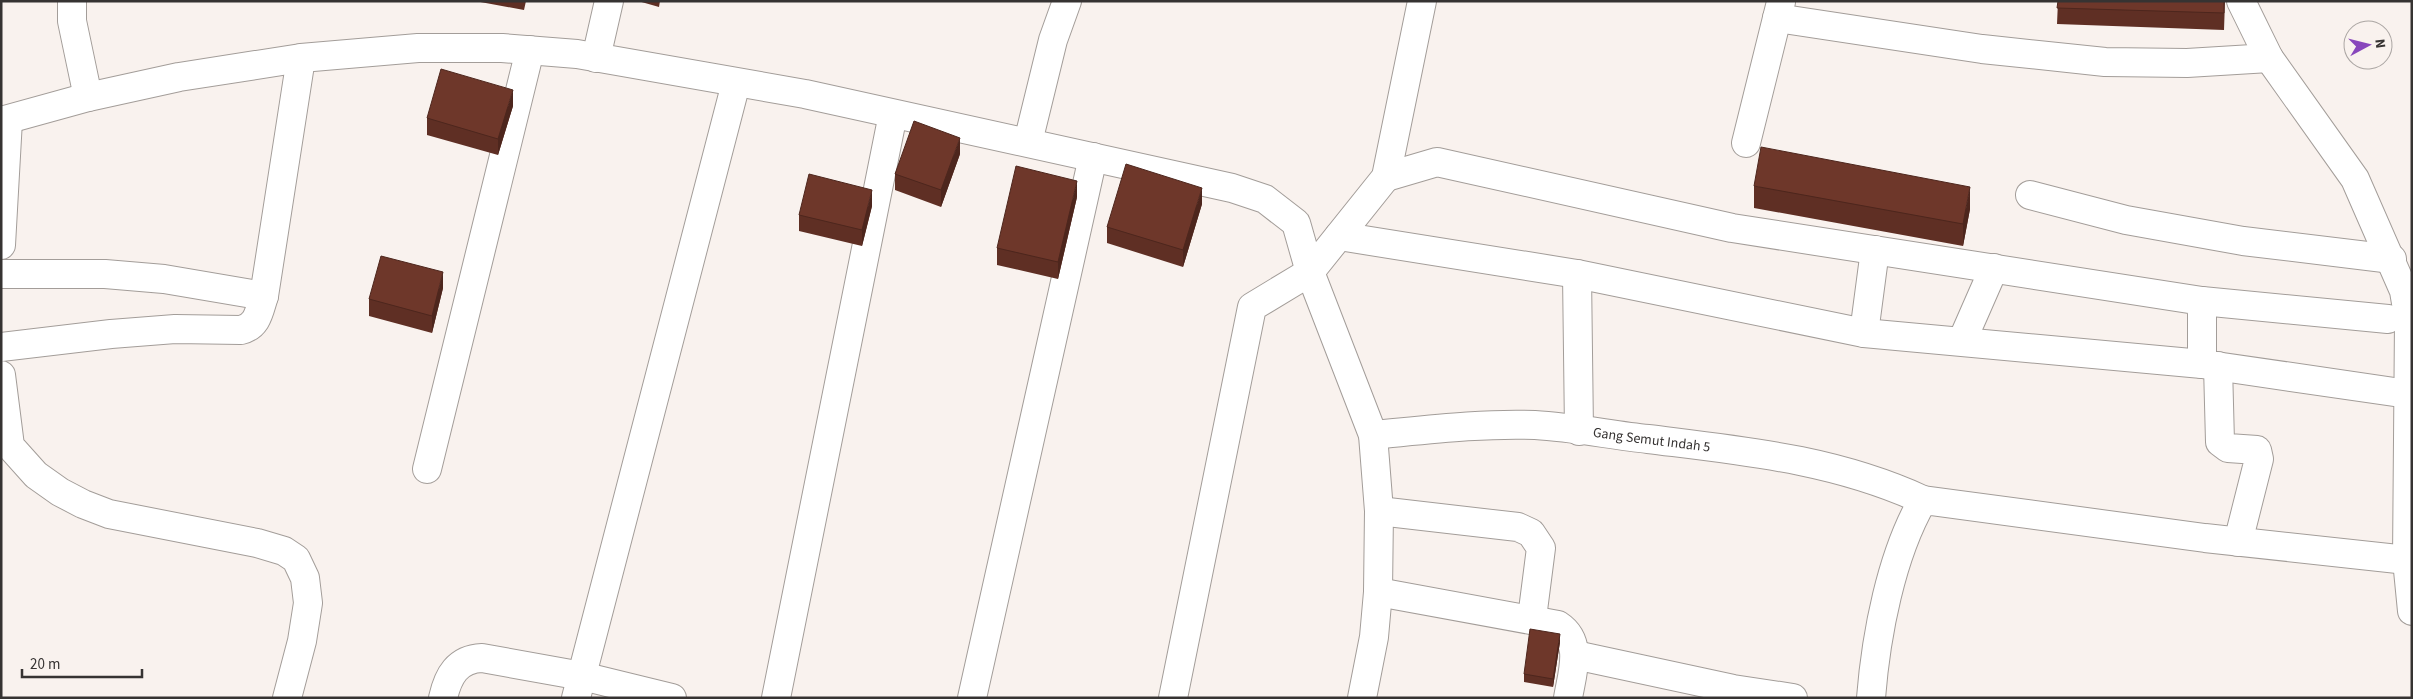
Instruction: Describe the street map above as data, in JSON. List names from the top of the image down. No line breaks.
{"streets":{"street":["Gang Semut Indah 5"]},"scale_bar":"20 m","north":"right"}
